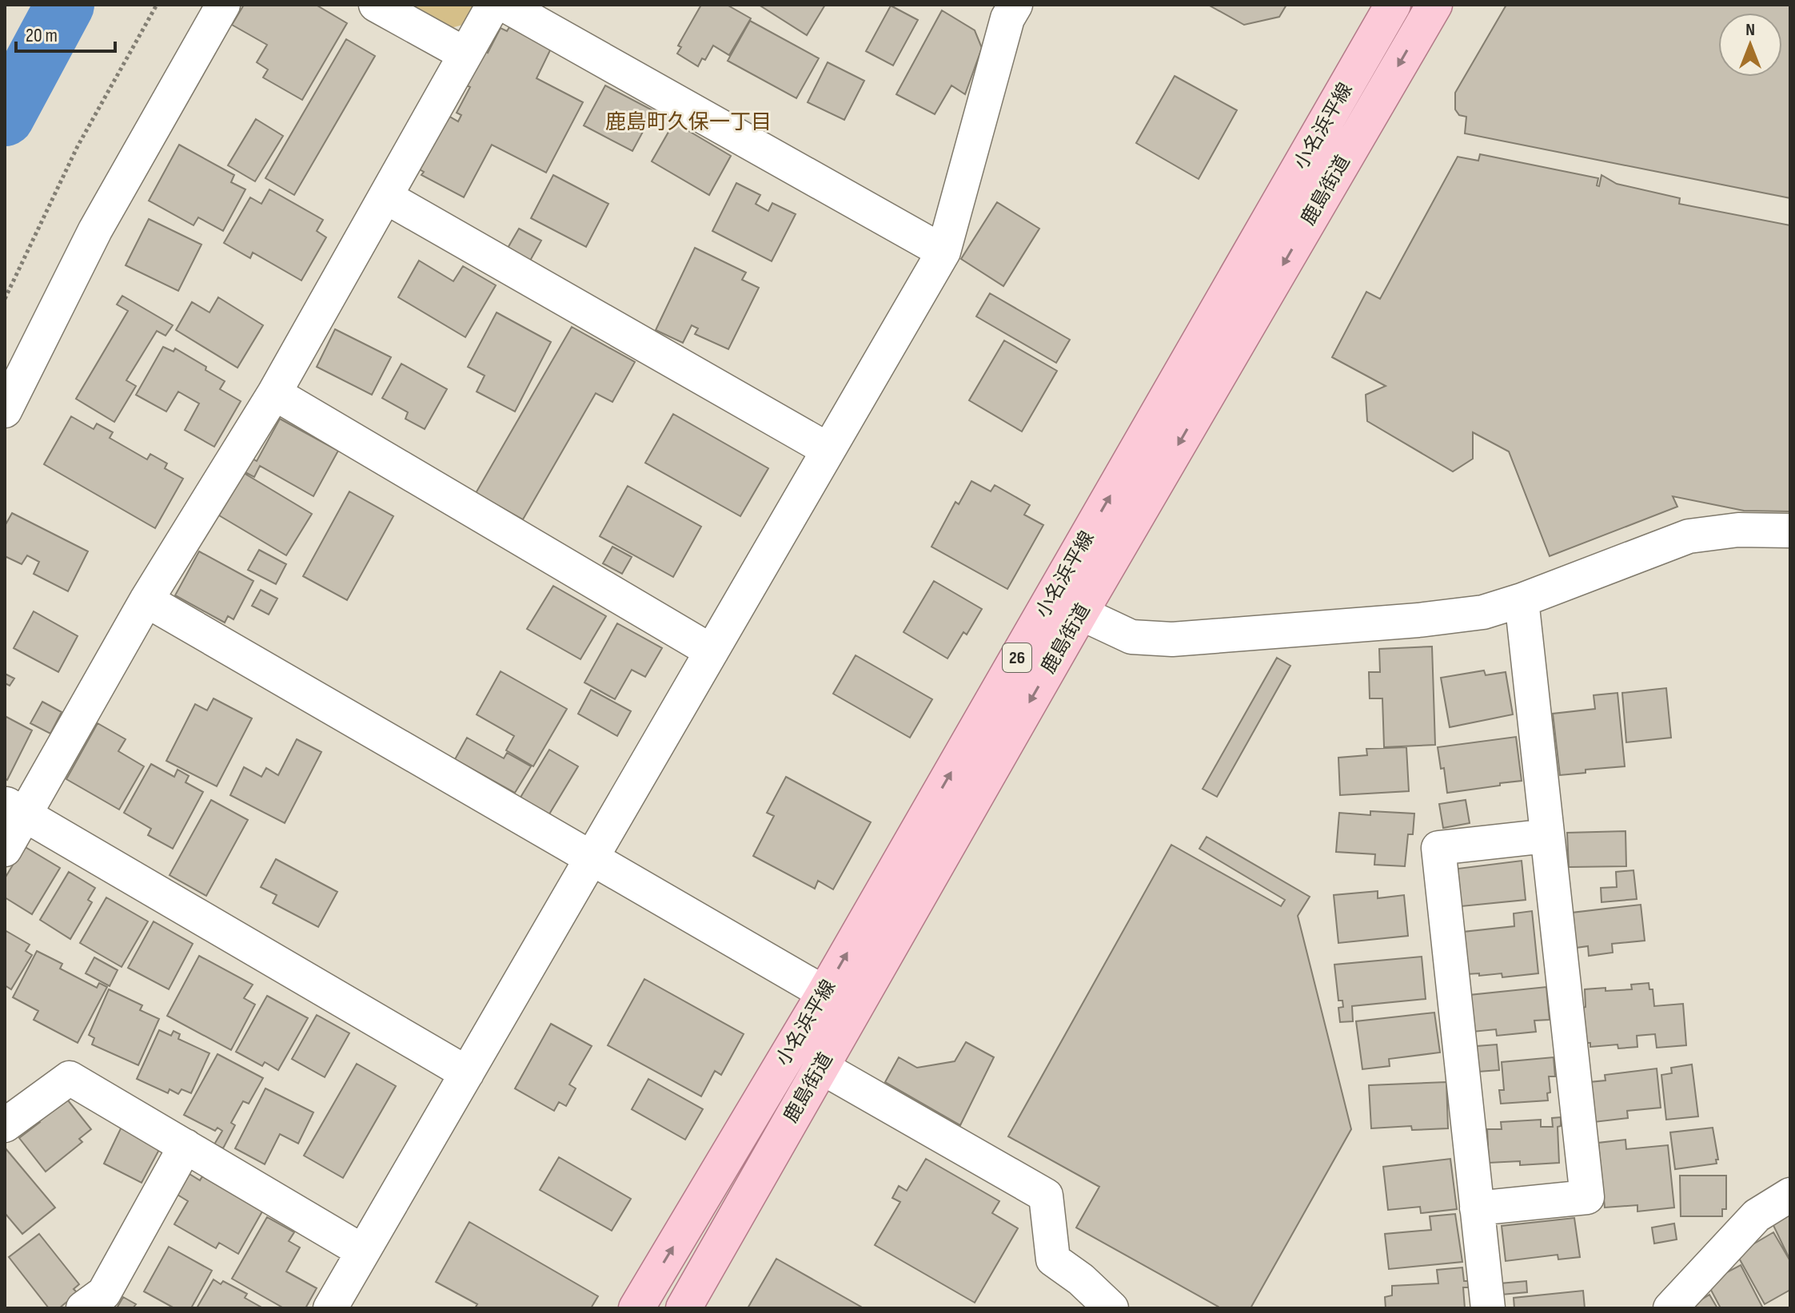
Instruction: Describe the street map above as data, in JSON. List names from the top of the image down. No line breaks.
{"streets":{"main road":["小名浜平線","鹿島街道","26"]},"crossings":[["小名浜平線","鹿島街道"]],"one_way":["小名浜平線","鹿島街道"],"districts":["鹿島町久保一丁目"],"scale_bar":"20 m","north":"top"}
